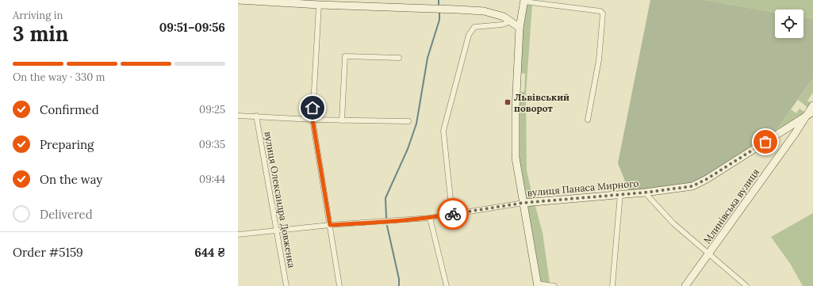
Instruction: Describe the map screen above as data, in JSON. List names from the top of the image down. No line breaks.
{"streets":{"main road":["вулиця Панаса Мирного","Млинівська вулиця"],"street":["вулиця Олександра Довженка"]},"crossings":[["вулиця Панаса Мирного","Млинівська вулиця"]],"places":{"transit":["Львівський поворот"]},"page":{"heading":["3 min","Arriving in","09:51–09:56"],"panel":["Order #5159","644 ₴"],"bar":"On the way · 330 m","list":[["Confirmed","09:25"],["Preparing","09:35"],["On the way","09:44"],"Delivered"]}}
